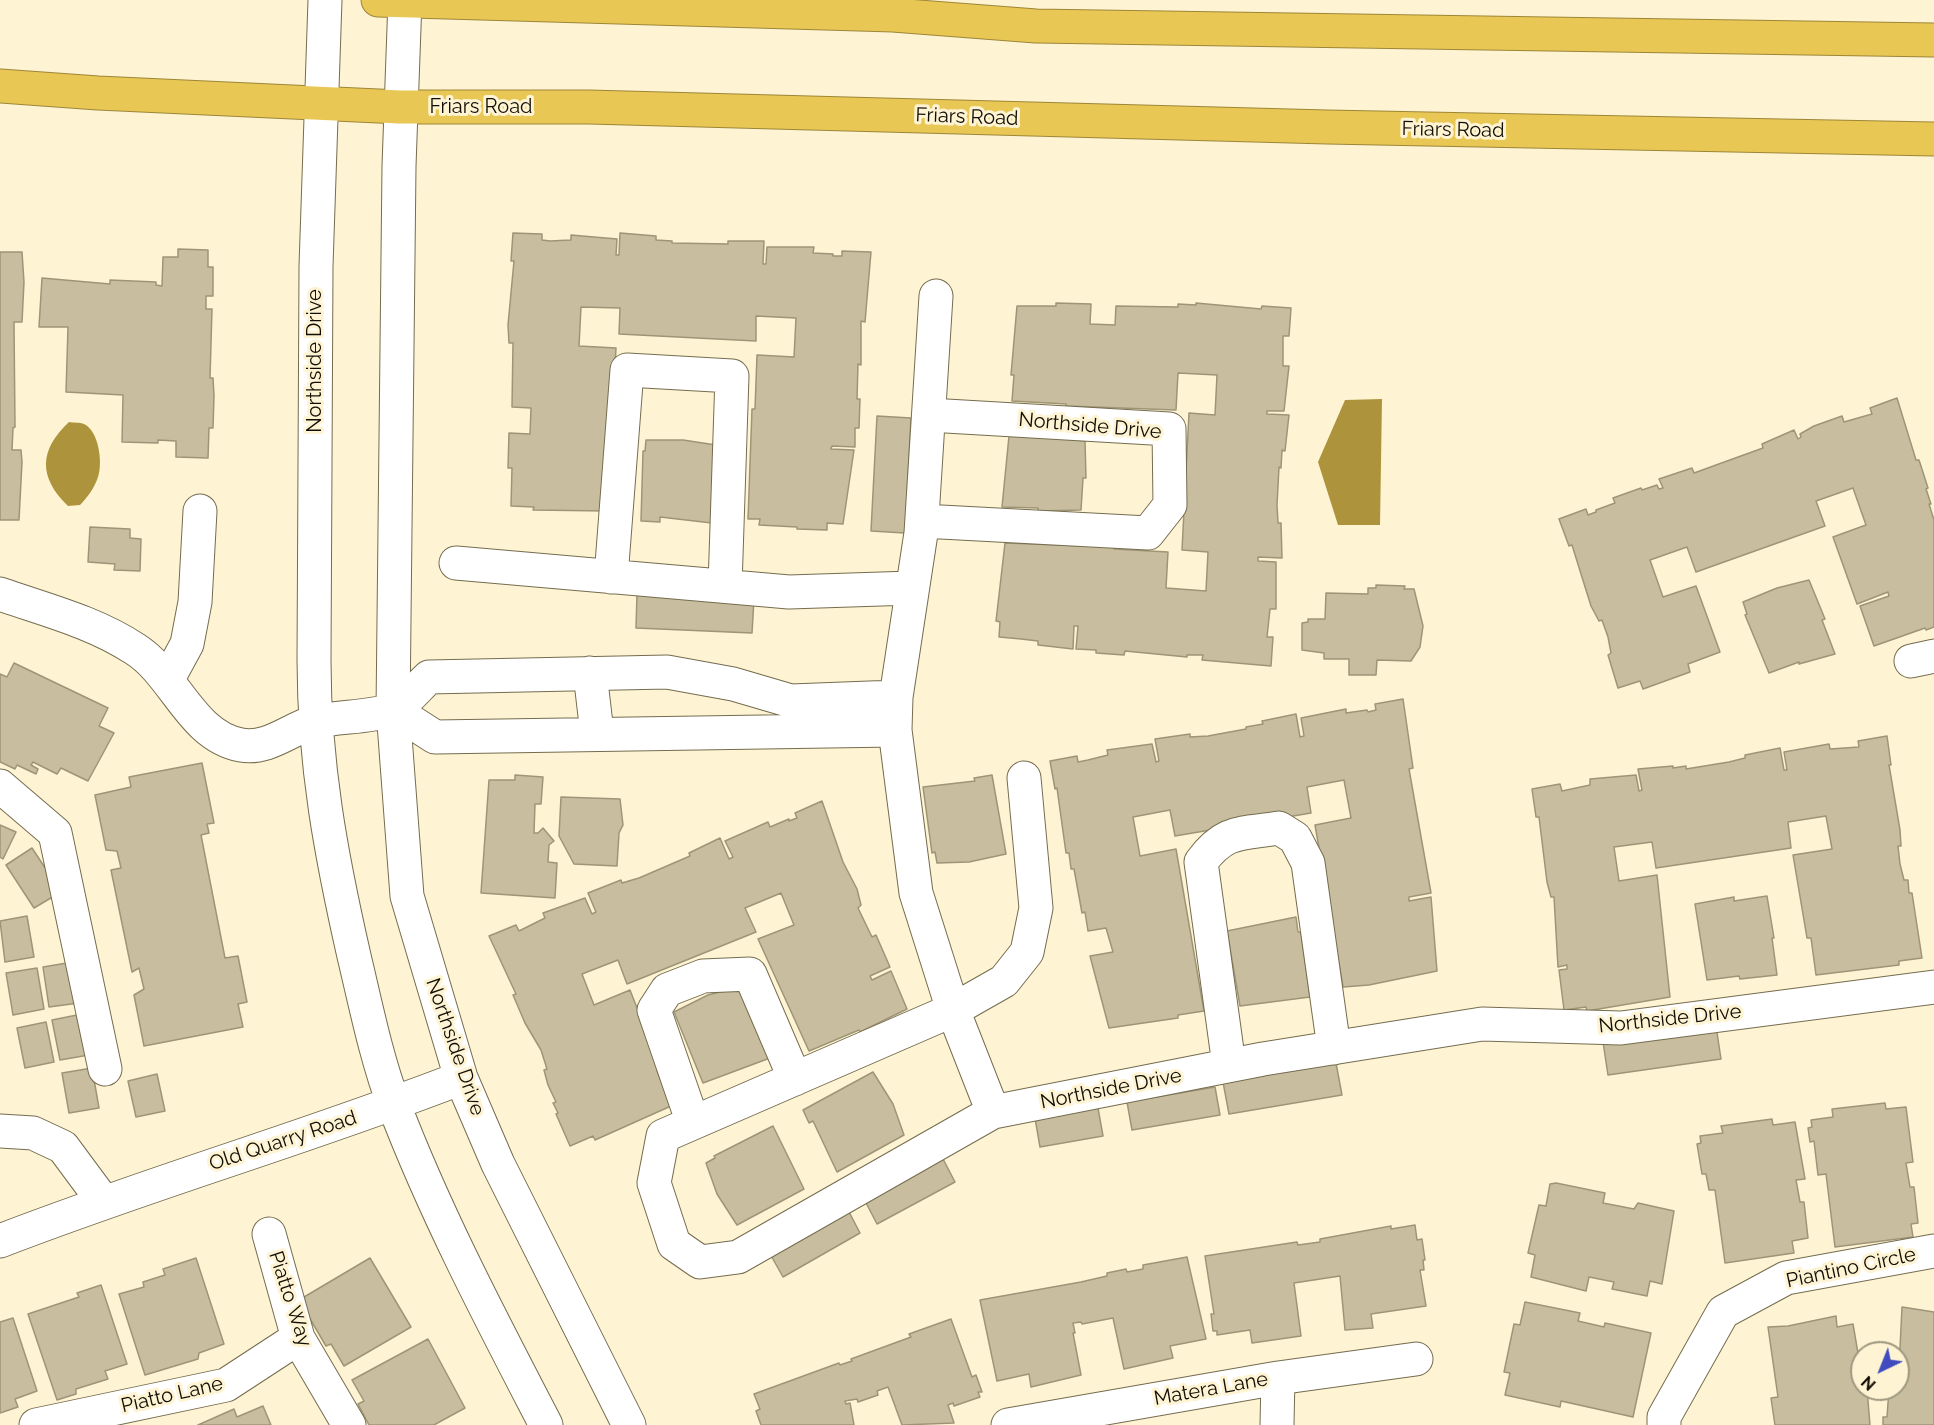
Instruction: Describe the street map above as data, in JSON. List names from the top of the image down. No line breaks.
{"streets":{"highway":["Friars Road"],"street":["Northside Drive","Old Quarry Road","Piantino Circle","Piatto Way","Matera Lane","Piatto Lane"]},"crossings":[["Friars Road","Northside Drive"],["Northside Drive","Old Quarry Road"],["Piatto Way","Piatto Lane"]],"north":"bottom left"}
